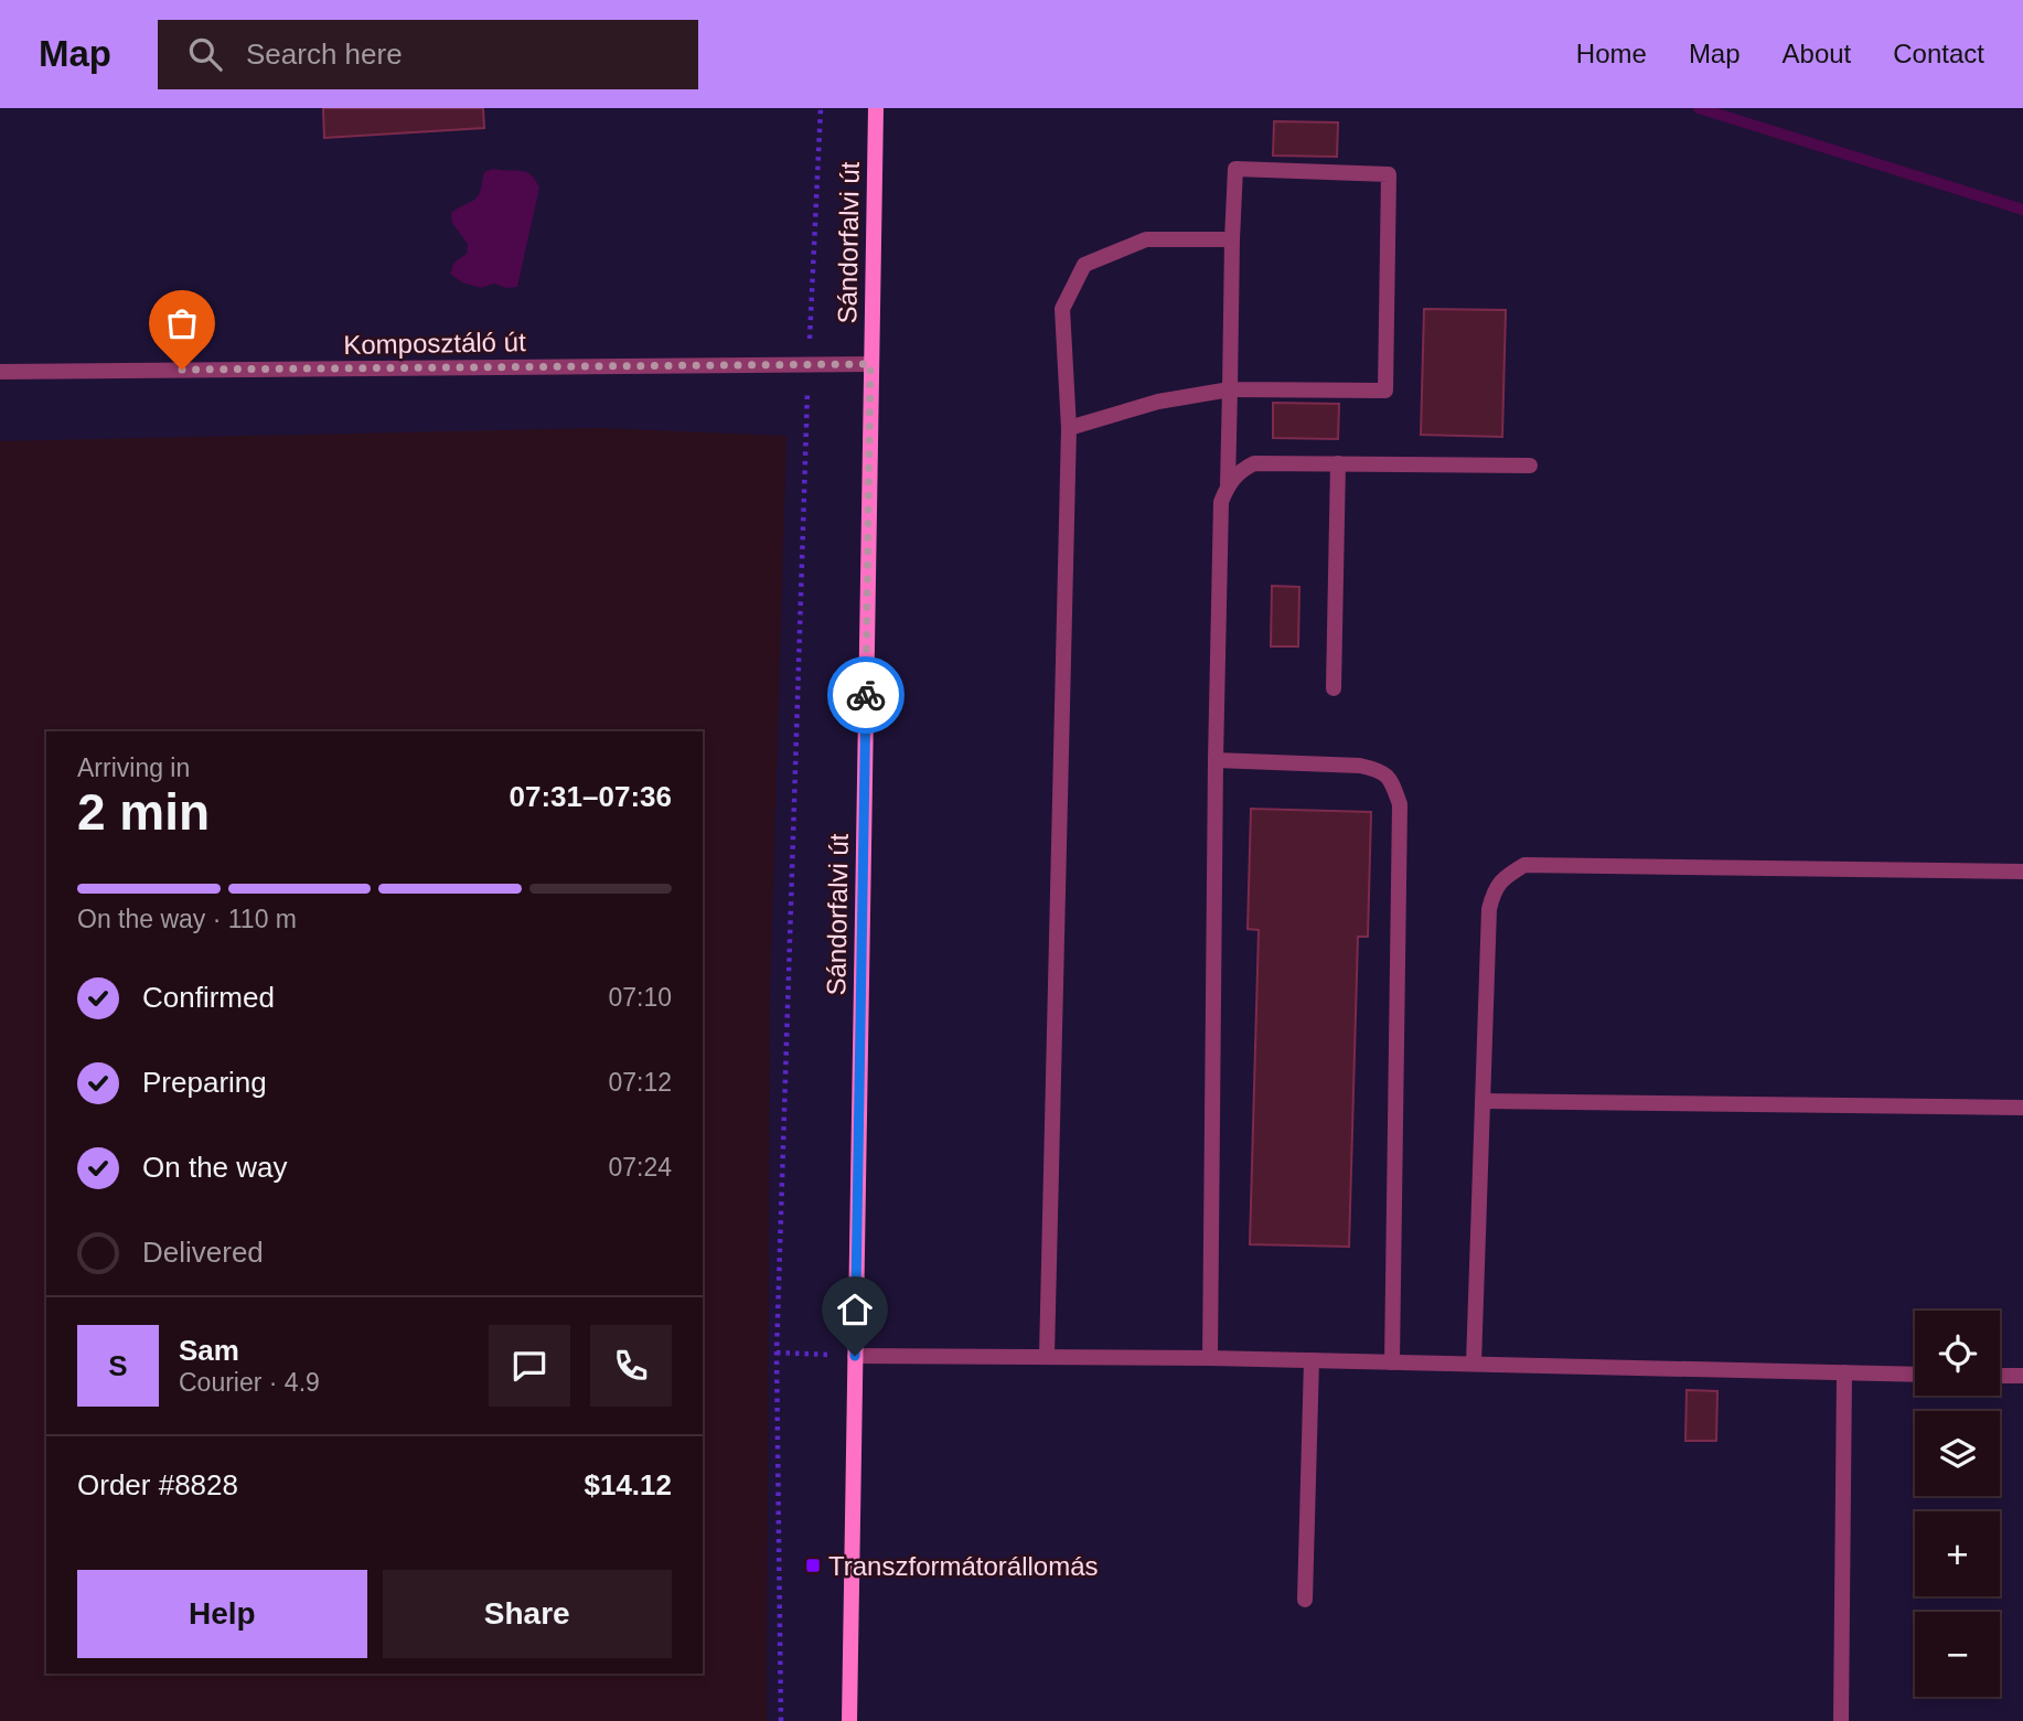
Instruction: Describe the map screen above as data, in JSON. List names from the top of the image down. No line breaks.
{"streets":{"main road":["Sándorfalvi út"],"street":["Komposztáló út"]},"crossings":[["Sándorfalvi út","Komposztáló út"]],"places":{"transit":["Transzformátorállomás"]},"page":{"header":"Map","search":"Search here","nav":["Home","Map","About","Contact"],"heading":["2 min","Arriving in","07:31–07:36"],"panel":["Sam","Courier · 4.9","Order #8828","$14.12"],"bar":"On the way · 110 m","list":[["Confirmed","07:10"],["Preparing","07:12"],["On the way","07:24"],"Delivered"],"map_buttons":["+","−"],"round":"S","buttons":["Help","Share"]}}
